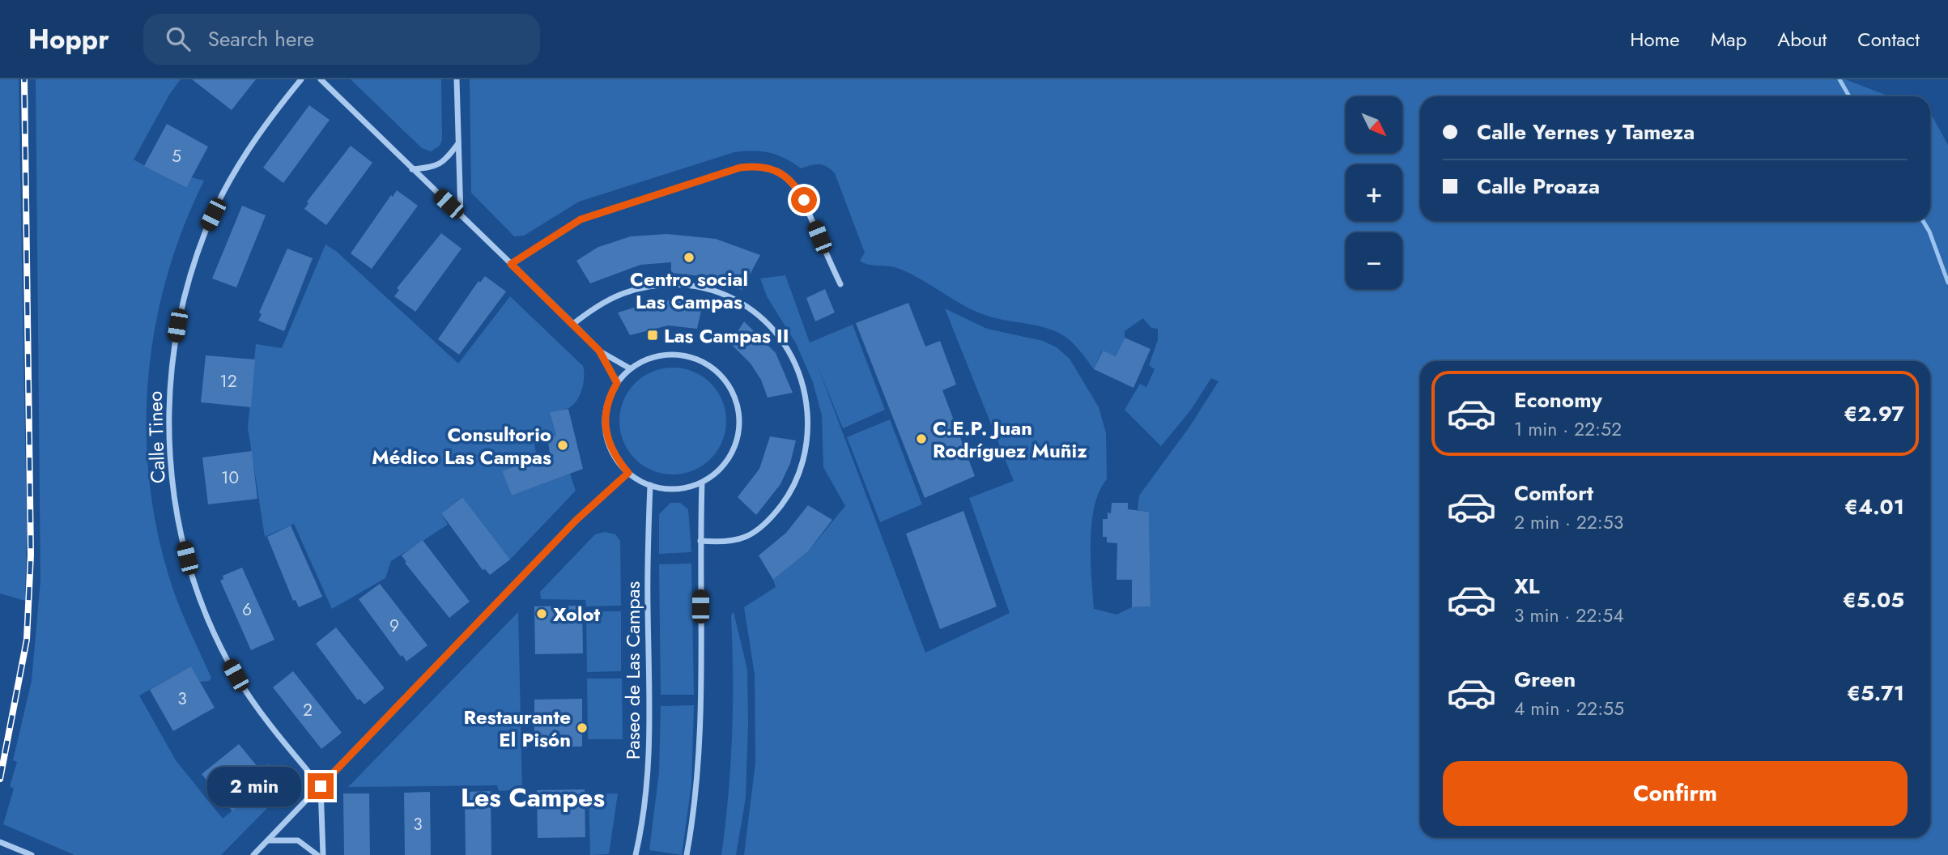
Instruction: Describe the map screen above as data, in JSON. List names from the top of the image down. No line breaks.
{"streets":{"street":["Calle Tineo","Paseo de Las Campas"]},"districts":["Les Campes"],"places":{"other":["Centro social Las Campas","C.E.P. Juan Rodríguez Muñiz","Consultorio Médico Las Campas","Xolot","Restaurante El Pisón"],"transit":["Las Campas II"]},"house_numbers":["5","12","10","6","9","3","2","3"],"north":"bottom right","page":{"header":"Hoppr","search":"Search here","nav":["Home","Map","About","Contact"],"map_buttons":["+","−"],"banner":["Calle Yernes y Tameza","Calle Proaza"],"list":[{"name":"Economy","note":"1 min · 22:52","value":"€2.97"},{"name":"Comfort","note":"2 min · 22:53","value":"€4.01"},{"name":"XL","note":"3 min · 22:54","value":"€5.05"},{"name":"Green","note":"4 min · 22:55","value":"€5.71"}],"buttons":"Confirm","bubble":"2 min"}}
